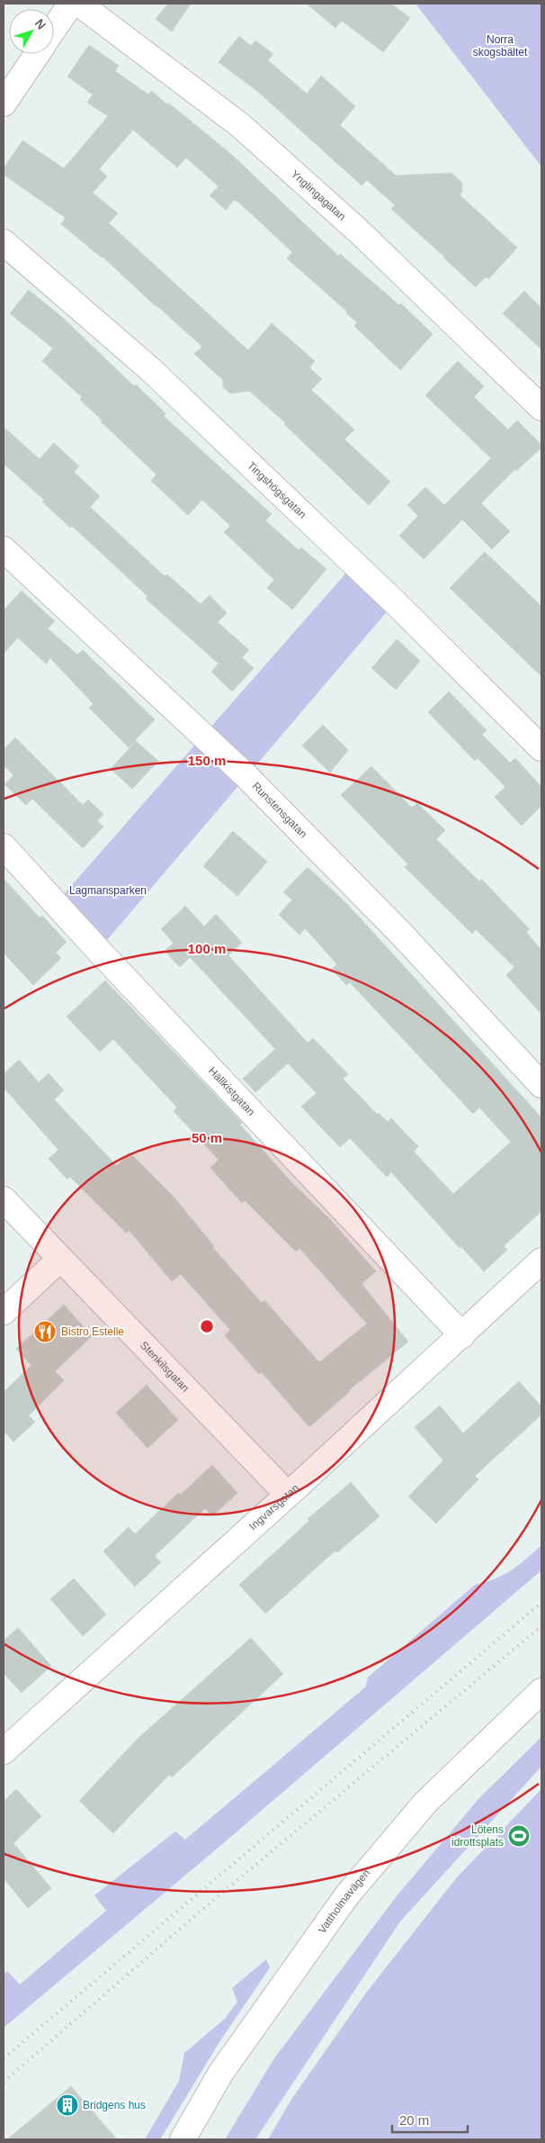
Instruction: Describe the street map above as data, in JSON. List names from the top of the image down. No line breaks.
{"streets":{"street":["Ynglingagatan","Tingshögsgatan","Runstensgatan","Hällkistgatan","Stenkilsgatan","Ingvarsgatan","Vattholmavägen"]},"crossings":[["Hällkistgatan","Ingvarsgatan"],["Stenkilsgatan","Ingvarsgatan"]],"parks":["Norra skogsbältet","Lagmansparken"],"places":{"restaurant":["Bistro Estelle"],"sports":["Lötens idrottsplats"],"building":["Bridgens hus"]},"scale_bar":"20 m","north":"top right","rings":["150 m","100 m","50 m"]}
